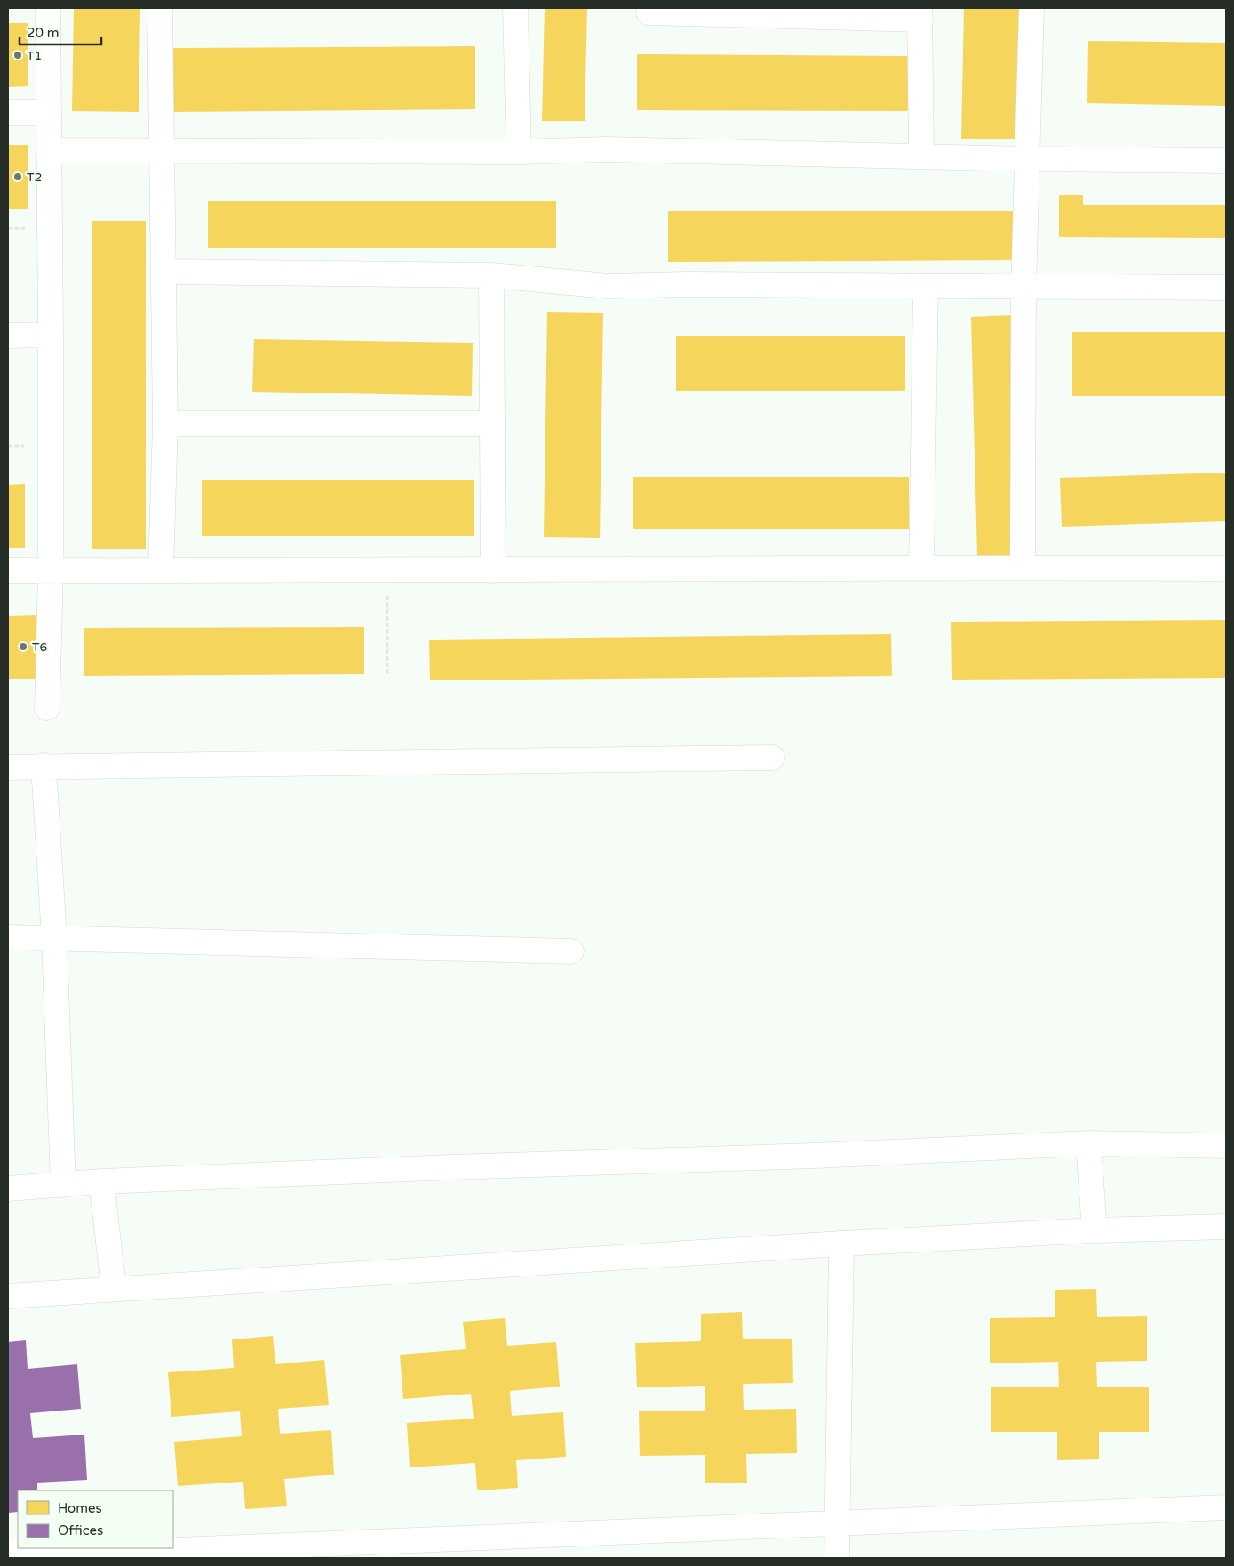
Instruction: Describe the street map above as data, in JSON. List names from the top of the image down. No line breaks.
{"places":["T1","T2","T6"],"legend":["Homes","Offices"],"scale_bar":"20 m"}
